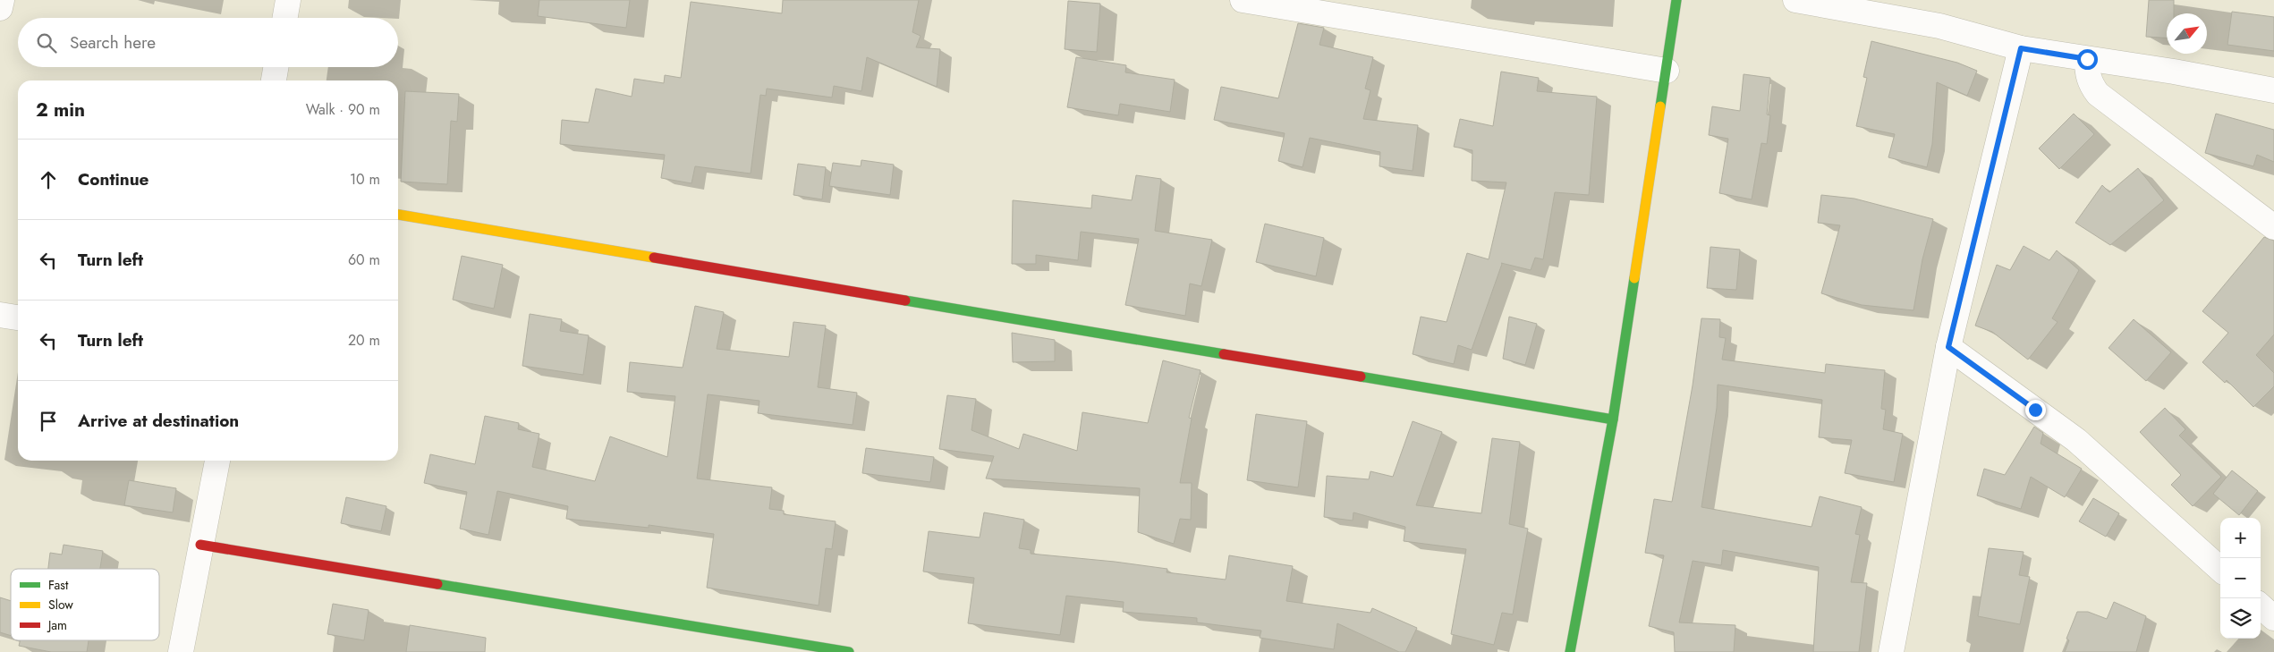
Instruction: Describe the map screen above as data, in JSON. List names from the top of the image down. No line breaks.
{"legend":["Fast","Slow","Jam"],"north":"top right","page":{"search":"Search here","heading":["2 min","Walk · 90 m"],"list":[["Continue","10 m"],["Turn left","60 m"],["Turn left","20 m"],"Arrive at destination"],"map_buttons":["+","−"]}}
